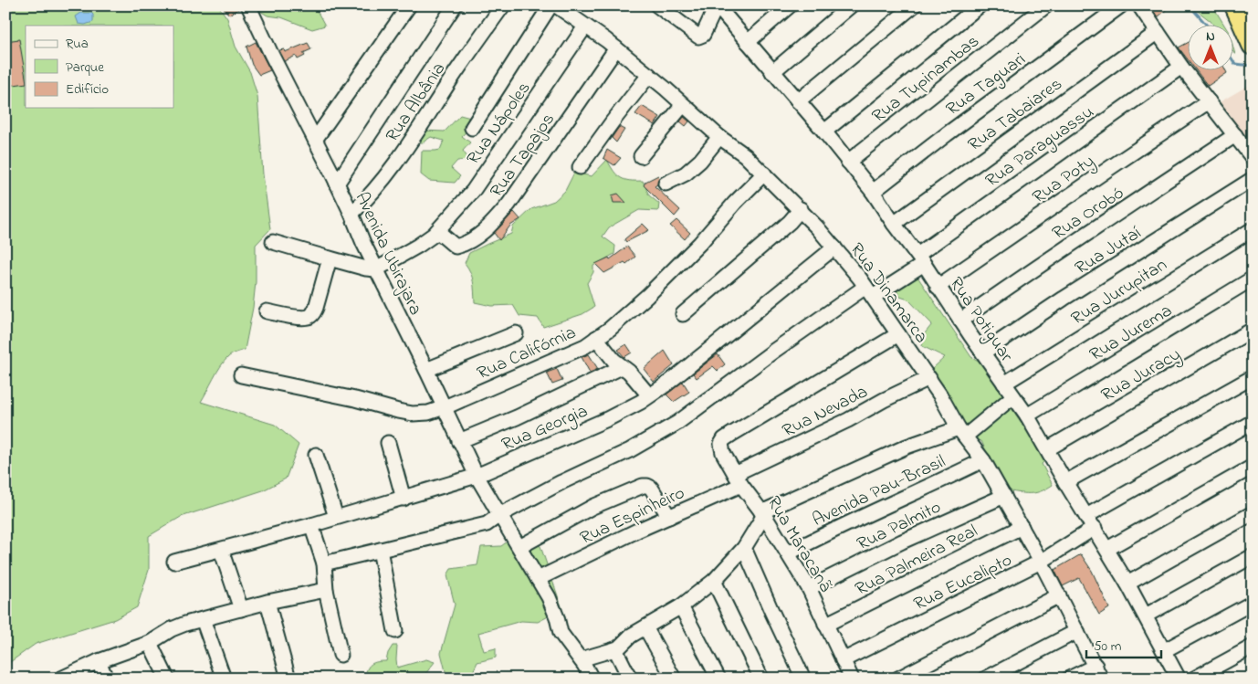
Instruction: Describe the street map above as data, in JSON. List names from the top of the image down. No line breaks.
{"streets":{"street":["Rua Tupinambas","Rua Taguari","Rua Albânia","Rua Tabaiares","Rua Nápoles","Rua Paraguassu","Rua Tapajos","Rua Poty","Rua Orobó","Rua Jutaí","Avenida Ubirajara","Rua Jurupitan","Rua Dinamarca","Rua Potiguar","Rua Jurema","Rua Califórnia","Rua Juracy","Rua Nevada","Rua Georgia","Avenida Pau-Brasil","Rua Espinheiro","Rua Palmito","Rua Maracanã","Rua Palmeira Real","Rua Eucalipto"]},"crossings":[["Rua Tupinambas","Rua Potiguar"],["Rua Taguari","Rua Potiguar"],["Rua Albânia","Avenida Ubirajara"],["Rua Tabaiares","Rua Potiguar"],["Rua Nápoles","Rua Tapajos"],["Rua Nápoles","Avenida Ubirajara"],["Rua Nápoles","Rua Dinamarca"],["Rua Paraguassu","Avenida Ubirajara"],["Rua Paraguassu","Rua Dinamarca"],["Rua Paraguassu","Rua Potiguar"],["Rua Tapajos","Rua Dinamarca"],["Rua Poty","Rua Potiguar"],["Rua Orobó","Rua Potiguar"],["Rua Jutaí","Rua Potiguar"],["Avenida Ubirajara","Rua Califórnia"],["Avenida Ubirajara","Rua Georgia"],["Avenida Ubirajara","Rua Espinheiro"],["Rua Jurupitan","Rua Potiguar"],["Rua Dinamarca","Rua Califórnia"],["Rua Dinamarca","Rua Nevada"],["Rua Dinamarca","Rua Georgia"],["Rua Dinamarca","Avenida Pau-Brasil"],["Rua Dinamarca","Rua Palmito"],["Rua Dinamarca","Rua Maracanã"],["Rua Dinamarca","Rua Palmeira Real"],["Rua Dinamarca","Rua Eucalipto"],["Rua Potiguar","Rua Jurema"],["Rua Potiguar","Rua Juracy"],["Rua Potiguar","Rua Eucalipto"],["Rua Nevada","Rua Espinheiro"],["Rua Nevada","Rua Maracanã"],["Avenida Pau-Brasil","Rua Maracanã"],["Rua Espinheiro","Rua Maracanã"],["Rua Palmito","Rua Maracanã"],["Rua Maracanã","Rua Palmeira Real"],["Rua Maracanã","Rua Eucalipto"]],"legend":["Rua","Parque","Edifício"],"scale_bar":"50 m","north":"top"}
